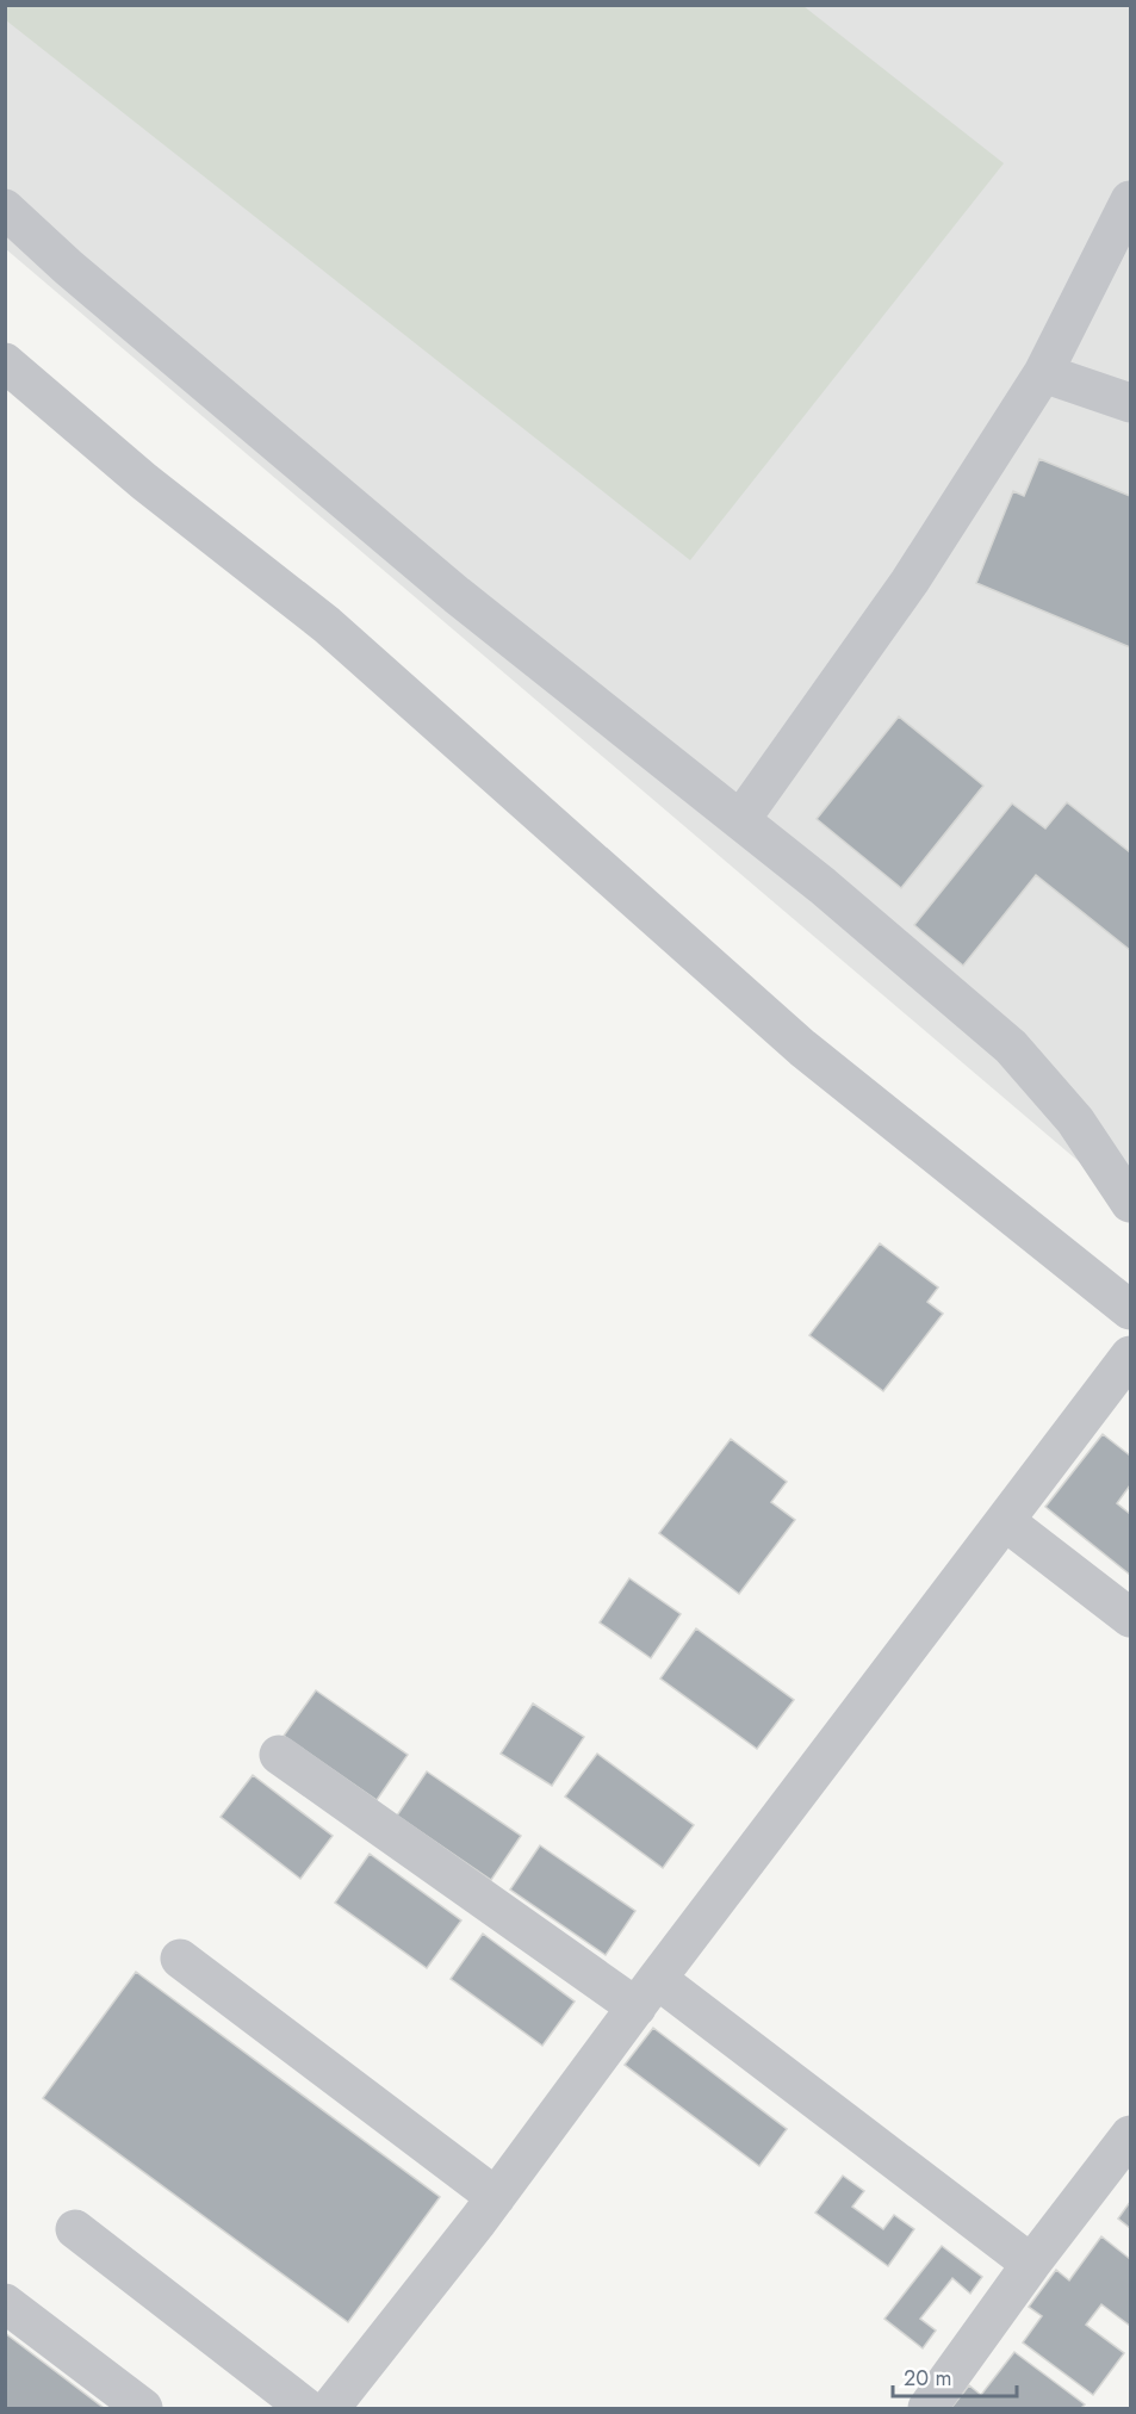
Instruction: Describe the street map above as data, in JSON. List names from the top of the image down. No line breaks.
{"scale_bar":"20 m"}
